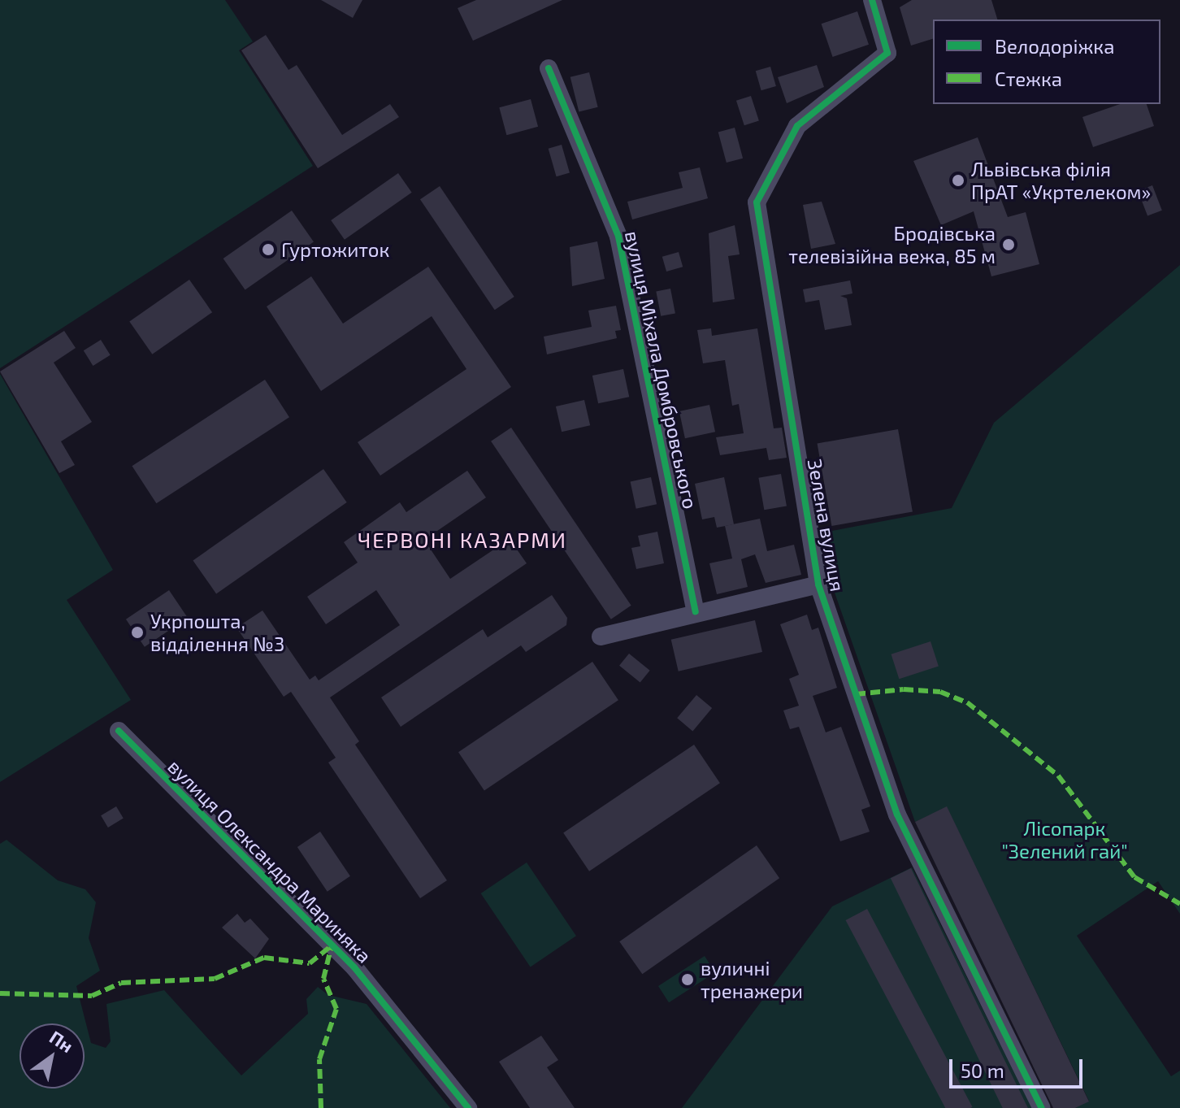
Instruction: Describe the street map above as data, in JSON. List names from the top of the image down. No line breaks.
{"streets":{"street":["вулиця Міхала Домбровського","Зелена вулиця","вулиця Олександра Мариняка"]},"districts":["ЧЕРВОНІ КАЗАРМИ"],"parks":["Лісопарк \"Зелений гай\""],"places":["Львівська філія ПрАТ «Укртелеком»","Бродівська телевізійна вежа, 85 м","Гуртожиток","Укрпошта, відділення №3","вуличні тренажери"],"legend":["Велодоріжка","Стежка"],"scale_bar":"50 m","north":"top right"}
